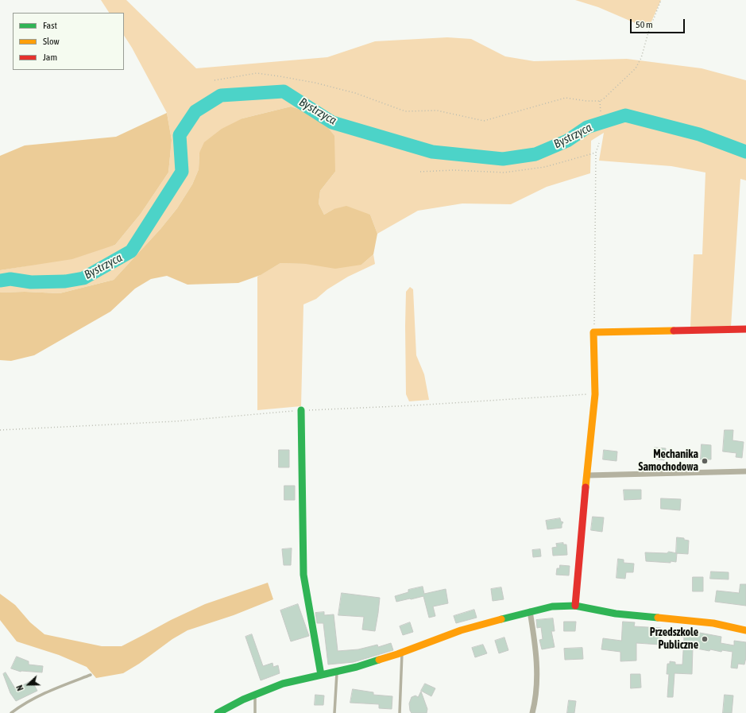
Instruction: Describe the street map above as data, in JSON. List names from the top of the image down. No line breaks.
{"water":["Bystrzyca"],"places":["Mechanika Samochodowa","Przedszkole Publiczne"],"legend":["Fast","Slow","Jam"],"scale_bar":"50 m","north":"left"}
